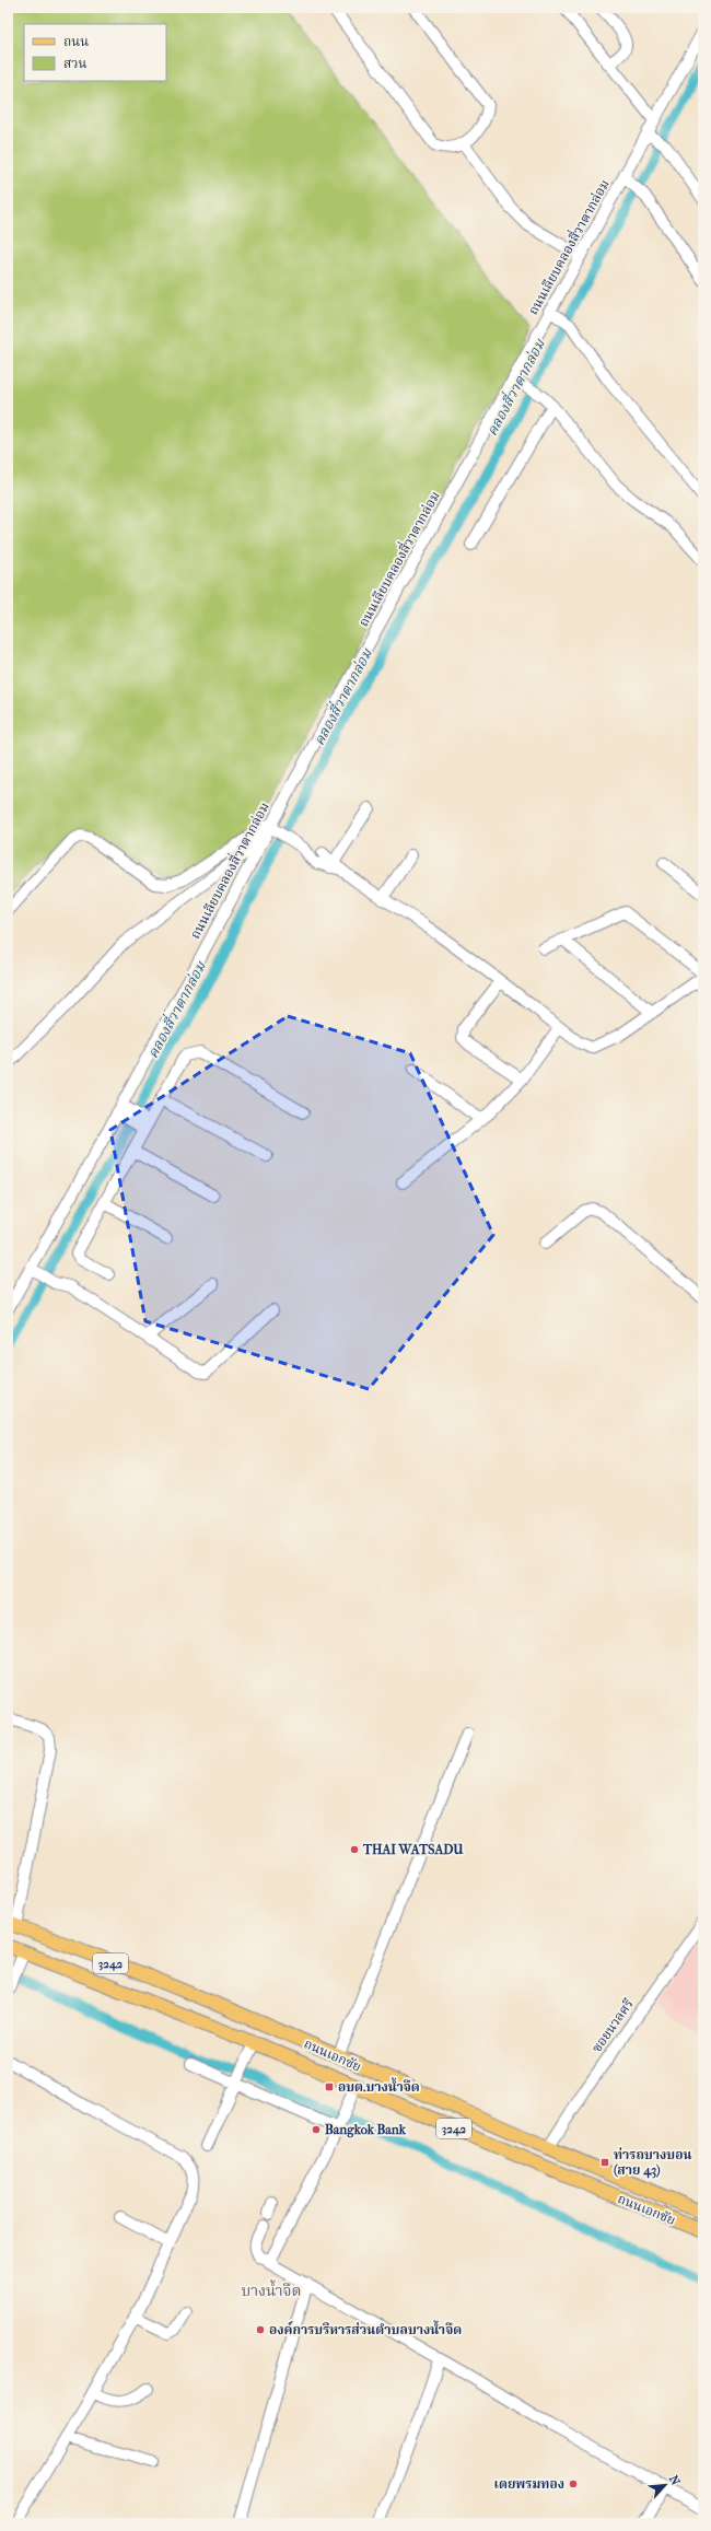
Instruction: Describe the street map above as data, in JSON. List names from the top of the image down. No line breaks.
{"streets":{"main road":["3242","ถนนเอกชัย"],"street":["ถนนเลียบคลองสี่วาตากล่อม","ซอยนวลศรี"]},"crossings":[["ซอยนวลศรี","ถนนเอกชัย"]],"districts":["บางน้ำจืด"],"water":["คลองสี่วาตากล่อม"],"places":{"other":["THAI WATSADU","Bangkok Bank","องค์การบริหารส่วนตำบลบางน้ำจืด","เตยพรมทอง"],"transit":["อบต.บางน้ำจืด","ท่ารถบางบอน (สาย 43)"]},"legend":["ถนน","สวน"],"north":"top right"}
